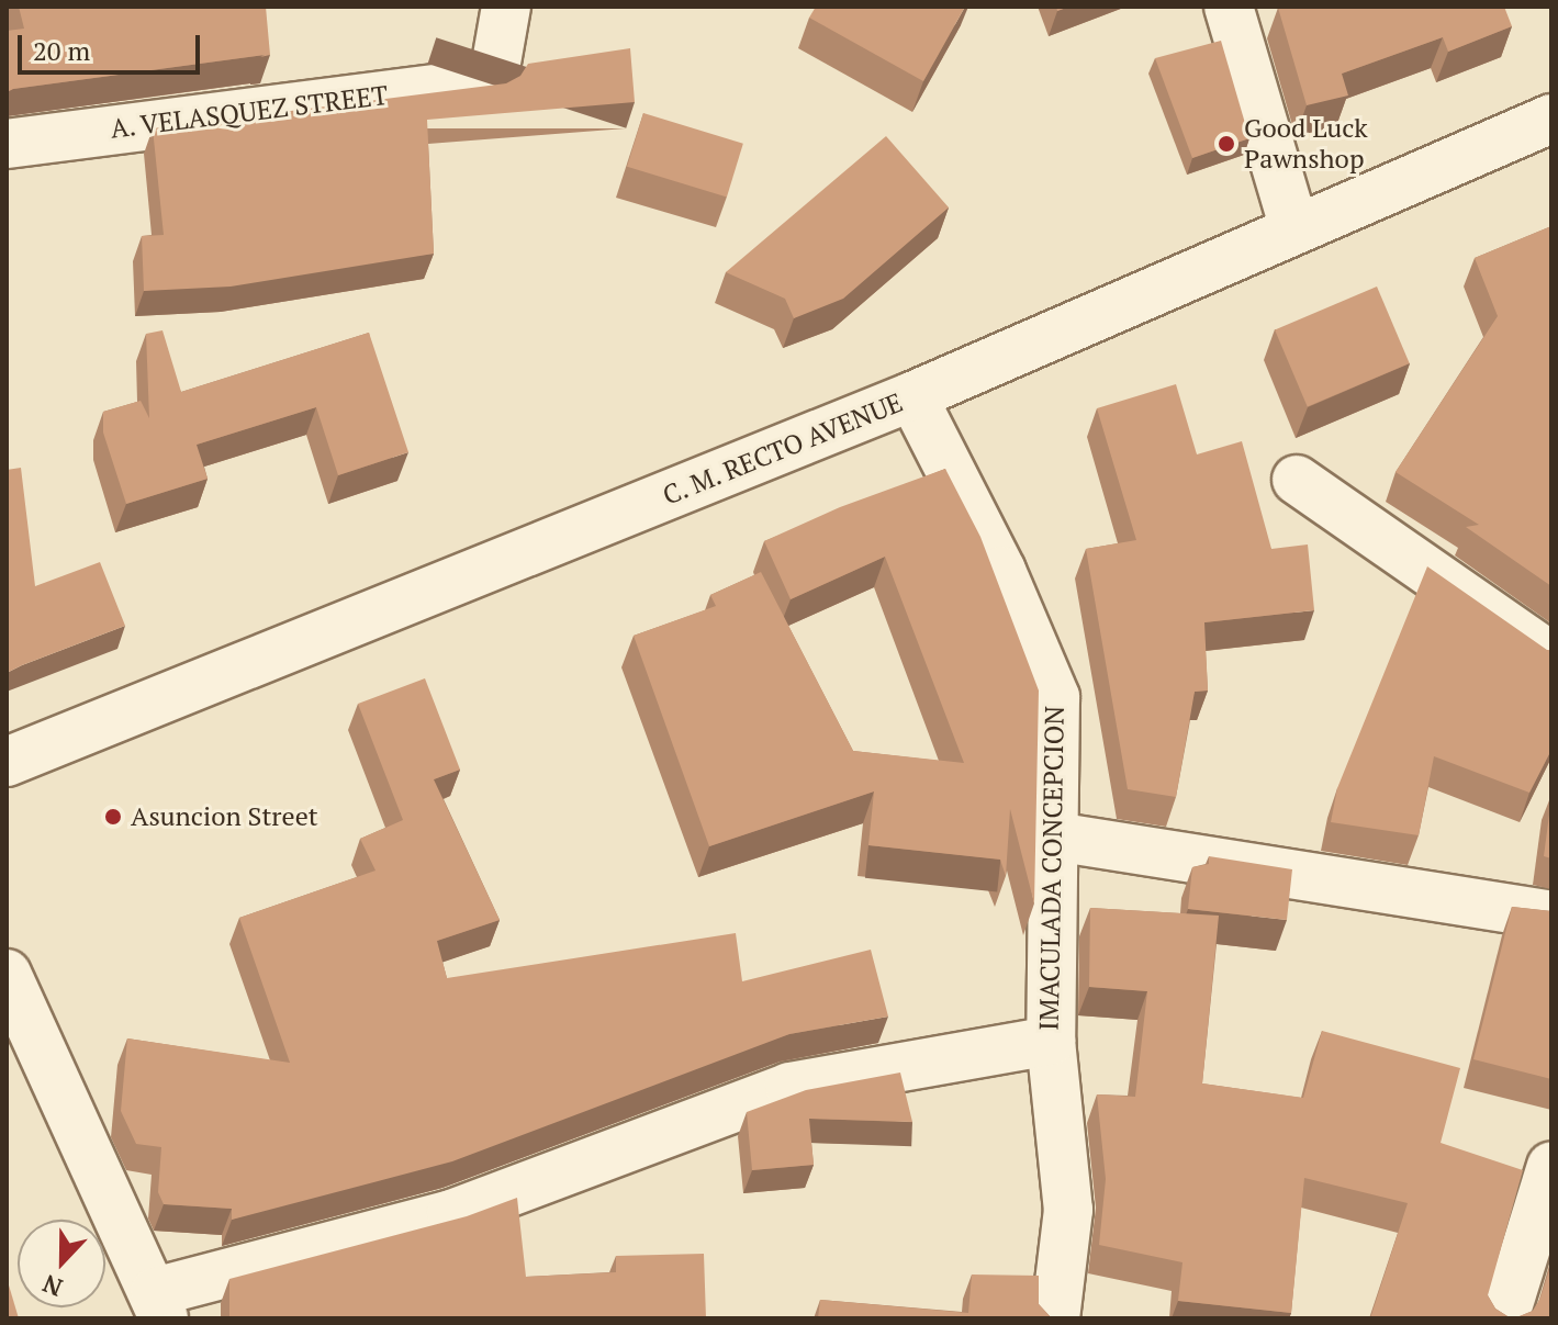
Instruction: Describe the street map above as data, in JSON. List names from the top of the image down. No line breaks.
{"streets":{"street":["A. VELASQUEZ STREET","C. M. RECTO AVENUE","IMACULADA CONCEPCION"]},"crossings":[["C. M. RECTO AVENUE","IMACULADA CONCEPCION"]],"places":["Good Luck Pawnshop","Asuncion Street"],"scale_bar":"20 m","north":"bottom"}
